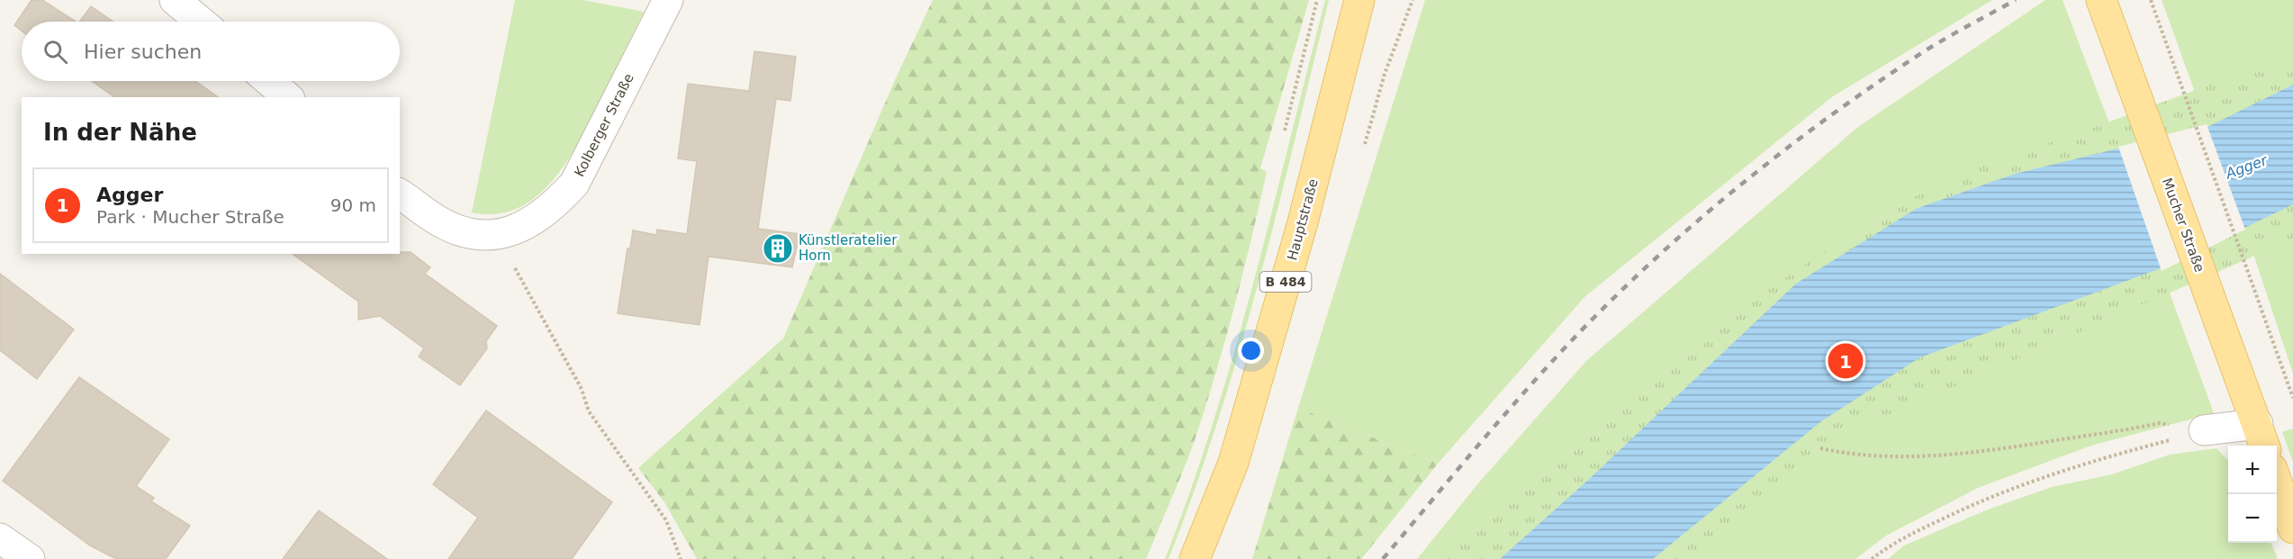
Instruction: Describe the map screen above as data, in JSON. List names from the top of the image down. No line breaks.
{"streets":{"main road":["Hauptstraße","Mucher Straße","B 484"],"street":["Kolberger Straße"]},"water":["Agger"],"places":{"building":["Künstleratelier Horn"]},"page":{"search":"Hier suchen","heading":"In der Nähe","list":[{"mark":"1","name":"Agger","note":"Park · Mucher Straße","value":"90 m"}],"pins":"1","map_buttons":["+","−"]}}
